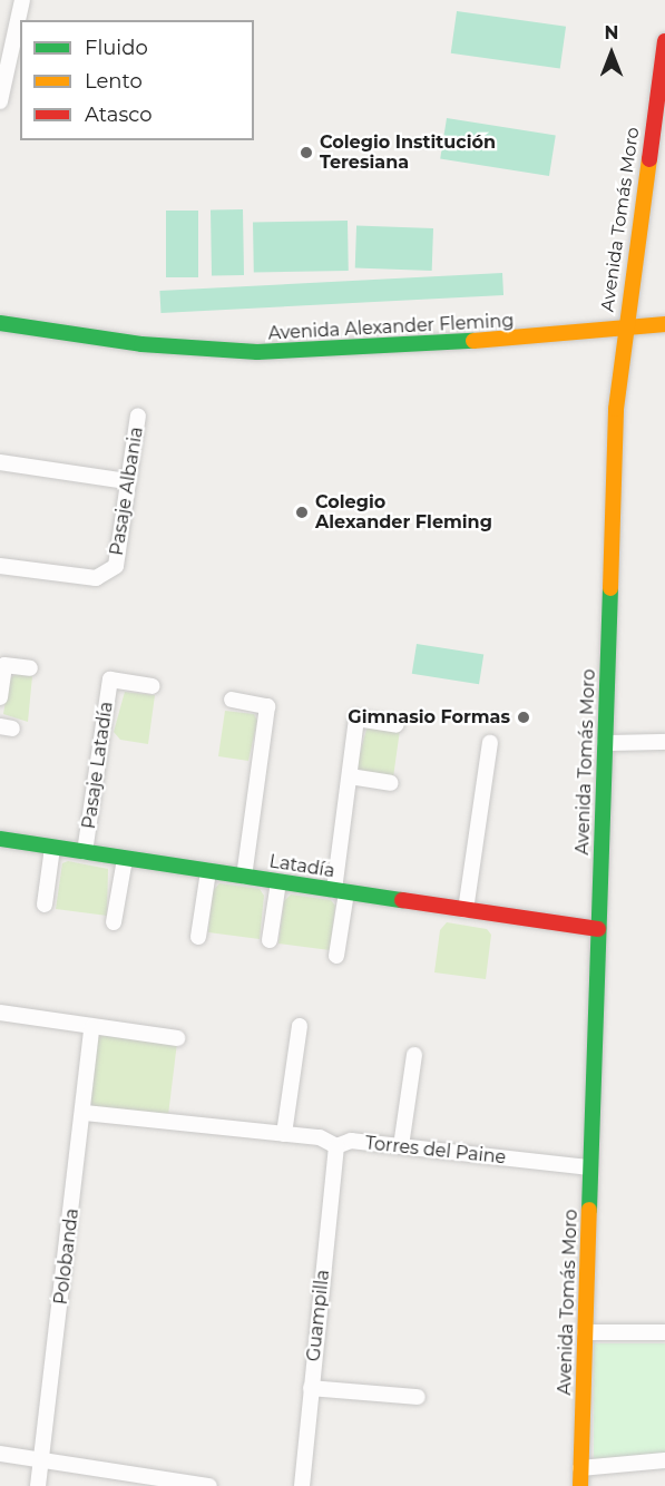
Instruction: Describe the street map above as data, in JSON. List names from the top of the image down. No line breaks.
{"streets":{"main road":["Avenida Tomás Moro","Avenida Alexander Fleming","Latadía"],"street":["Pasaje Albania","Pasaje Latadía","Torres del Paine","Polobanda","Guampilla"]},"crossings":[["Avenida Tomás Moro","Avenida Alexander Fleming"],["Avenida Tomás Moro","Latadía"],["Avenida Tomás Moro","Torres del Paine"],["Pasaje Latadía","Latadía"],["Torres del Paine","Polobanda"],["Torres del Paine","Guampilla"]],"places":["Colegio Institución Teresiana","Colegio Alexander Fleming","Gimnasio Formas"],"legend":["Fluido","Lento","Atasco"],"north":"top"}
